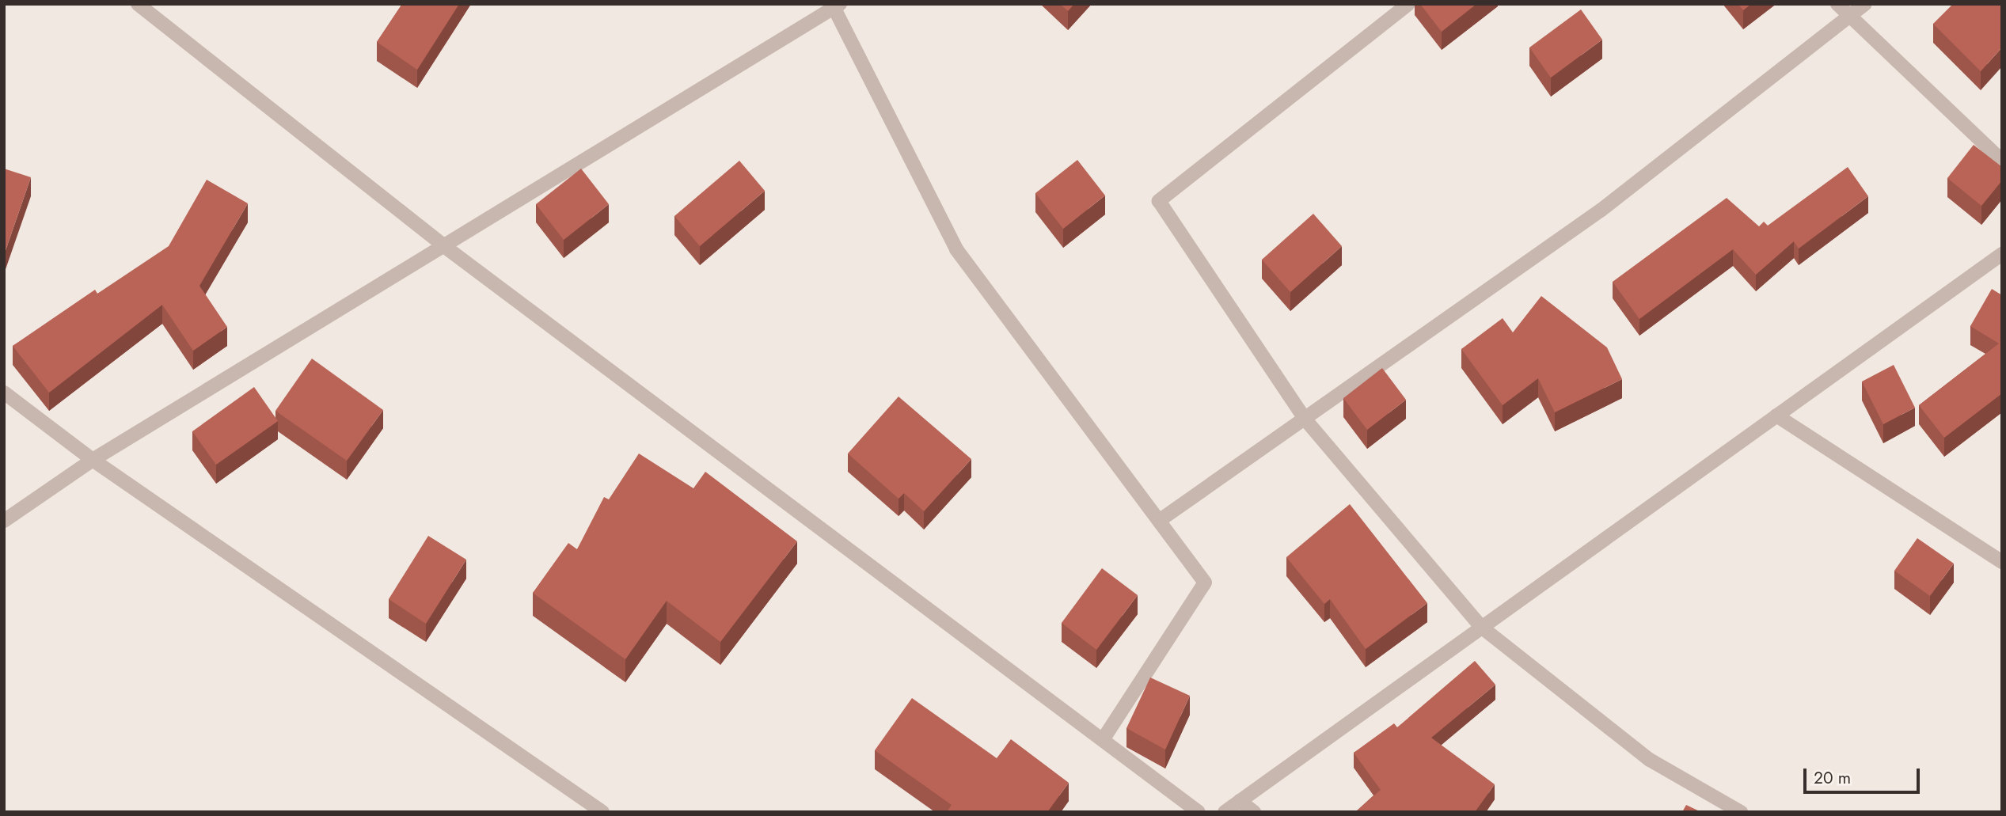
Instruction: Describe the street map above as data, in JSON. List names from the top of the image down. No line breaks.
{"scale_bar":"20 m"}
